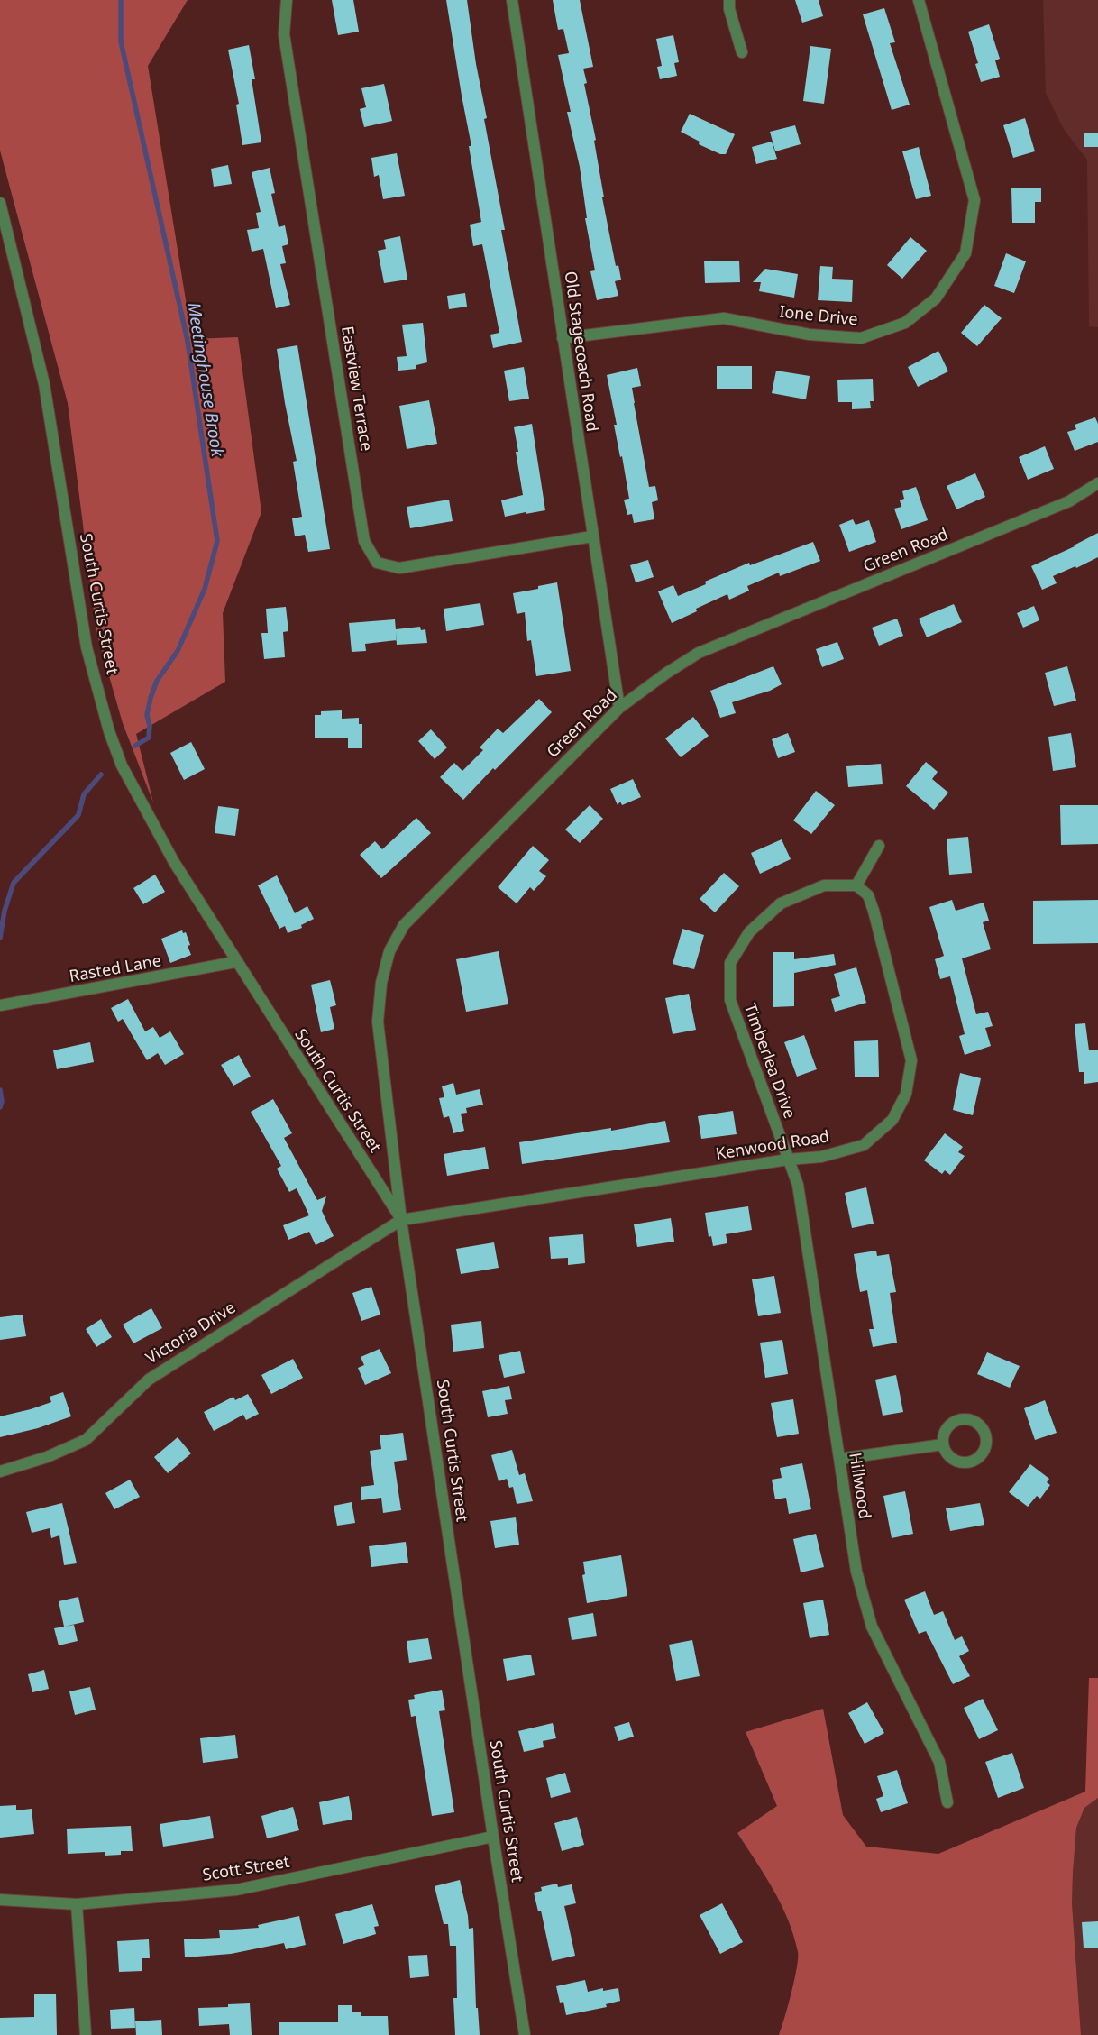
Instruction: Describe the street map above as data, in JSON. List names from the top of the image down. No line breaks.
{"streets":{"street":["Ione Drive","Old Stagecoach Road","Eastview Terrace","Green Road","South Curtis Street","Rasted Lane","Timberlea Drive","Kenwood Road","Victoria Drive","Hillwood","Scott Street"]},"crossings":[["Ione Drive","Old Stagecoach Road"],["Old Stagecoach Road","Eastview Terrace"],["Old Stagecoach Road","Green Road"],["Green Road","South Curtis Street"],["Green Road","Kenwood Road"],["Green Road","Victoria Drive"],["South Curtis Street","Rasted Lane"],["South Curtis Street","Kenwood Road"],["South Curtis Street","Victoria Drive"],["South Curtis Street","Scott Street"],["Timberlea Drive","Kenwood Road"],["Timberlea Drive","Hillwood"],["Kenwood Road","Victoria Drive"],["Kenwood Road","Hillwood"]],"water":["Meetinghouse Brook"]}
